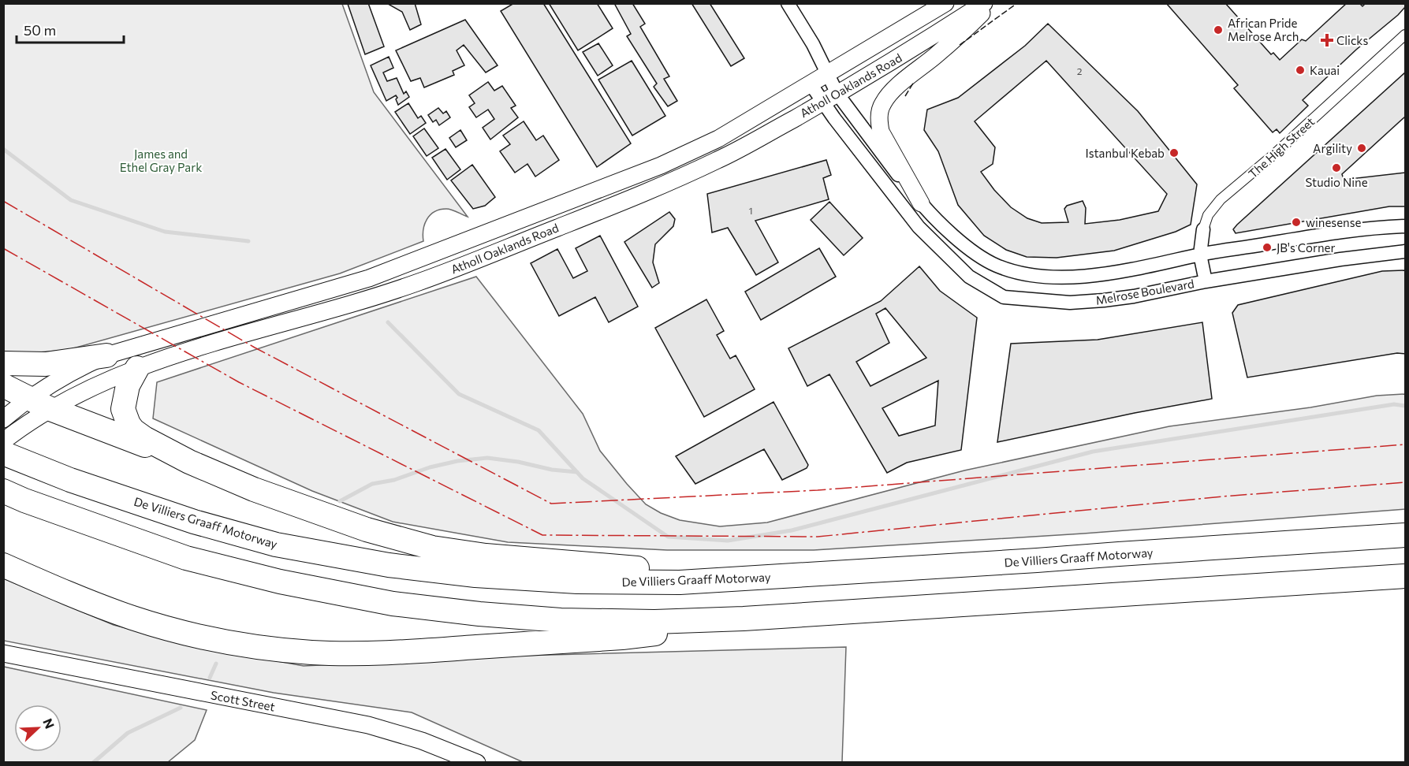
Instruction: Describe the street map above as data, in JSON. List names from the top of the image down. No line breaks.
{"streets":{"highway":["De Villiers Graaff Motorway"],"street":["Atholl Oaklands Road","The High Street","Melrose Boulevard","Scott Street"]},"crossings":[["Atholl Oaklands Road","Melrose Boulevard"],["The High Street","Melrose Boulevard"]],"parks":["James and Ethel Gray Park"],"places":{"other":["African Pride Melrose Arch","Kauai","Argility","Istanbul Kebab","Studio Nine","winesense","JB's Corner"],"health":["Clicks"]},"house_numbers":["2","1"],"scale_bar":"50 m","north":"top right"}
